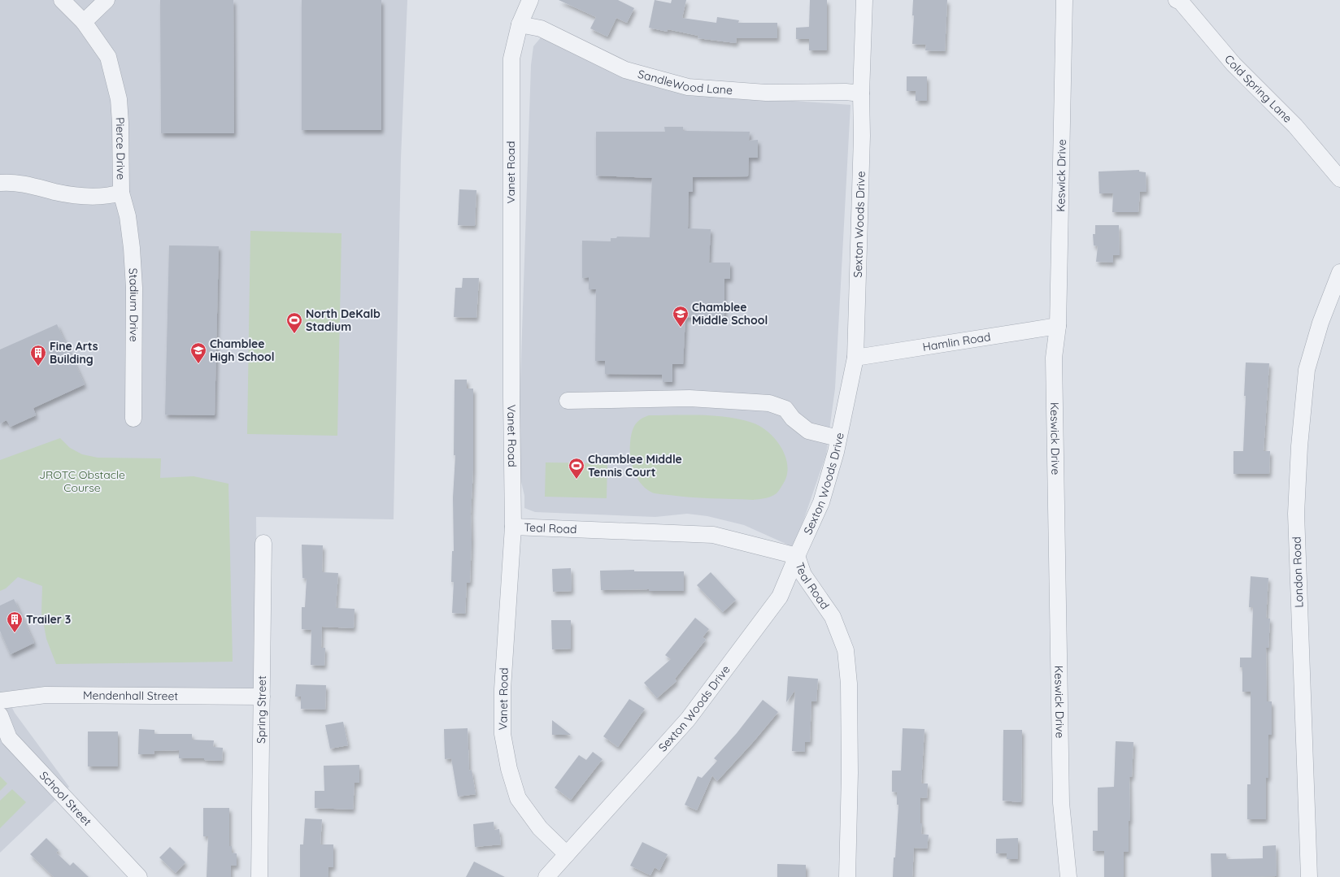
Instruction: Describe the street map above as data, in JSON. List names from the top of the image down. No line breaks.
{"streets":{"street":["SandleWood Lane","Cold Spring Lane","Pierce Drive","Vanet Road","Keswick Drive","Sexton Woods Drive","Stadium Drive","Hamlin Road","Teal Road","London Road","Mendenhall Street","Spring Street","School Street"]},"crossings":[["SandleWood Lane","Vanet Road"],["SandleWood Lane","Sexton Woods Drive"],["Pierce Drive","Stadium Drive"],["Vanet Road","Sexton Woods Drive"],["Vanet Road","Teal Road"],["Keswick Drive","Hamlin Road"],["Sexton Woods Drive","Hamlin Road"],["Sexton Woods Drive","Teal Road"],["Mendenhall Street","Spring Street"]],"parks":["JROTC Obstacle Course"],"places":{"school or university":["Chamblee Middle School","Chamblee High School"],"sports":["North DeKalb Stadium","Chamblee Middle Tennis Court"],"building":["Fine Arts Building","Trailer 3"]}}
